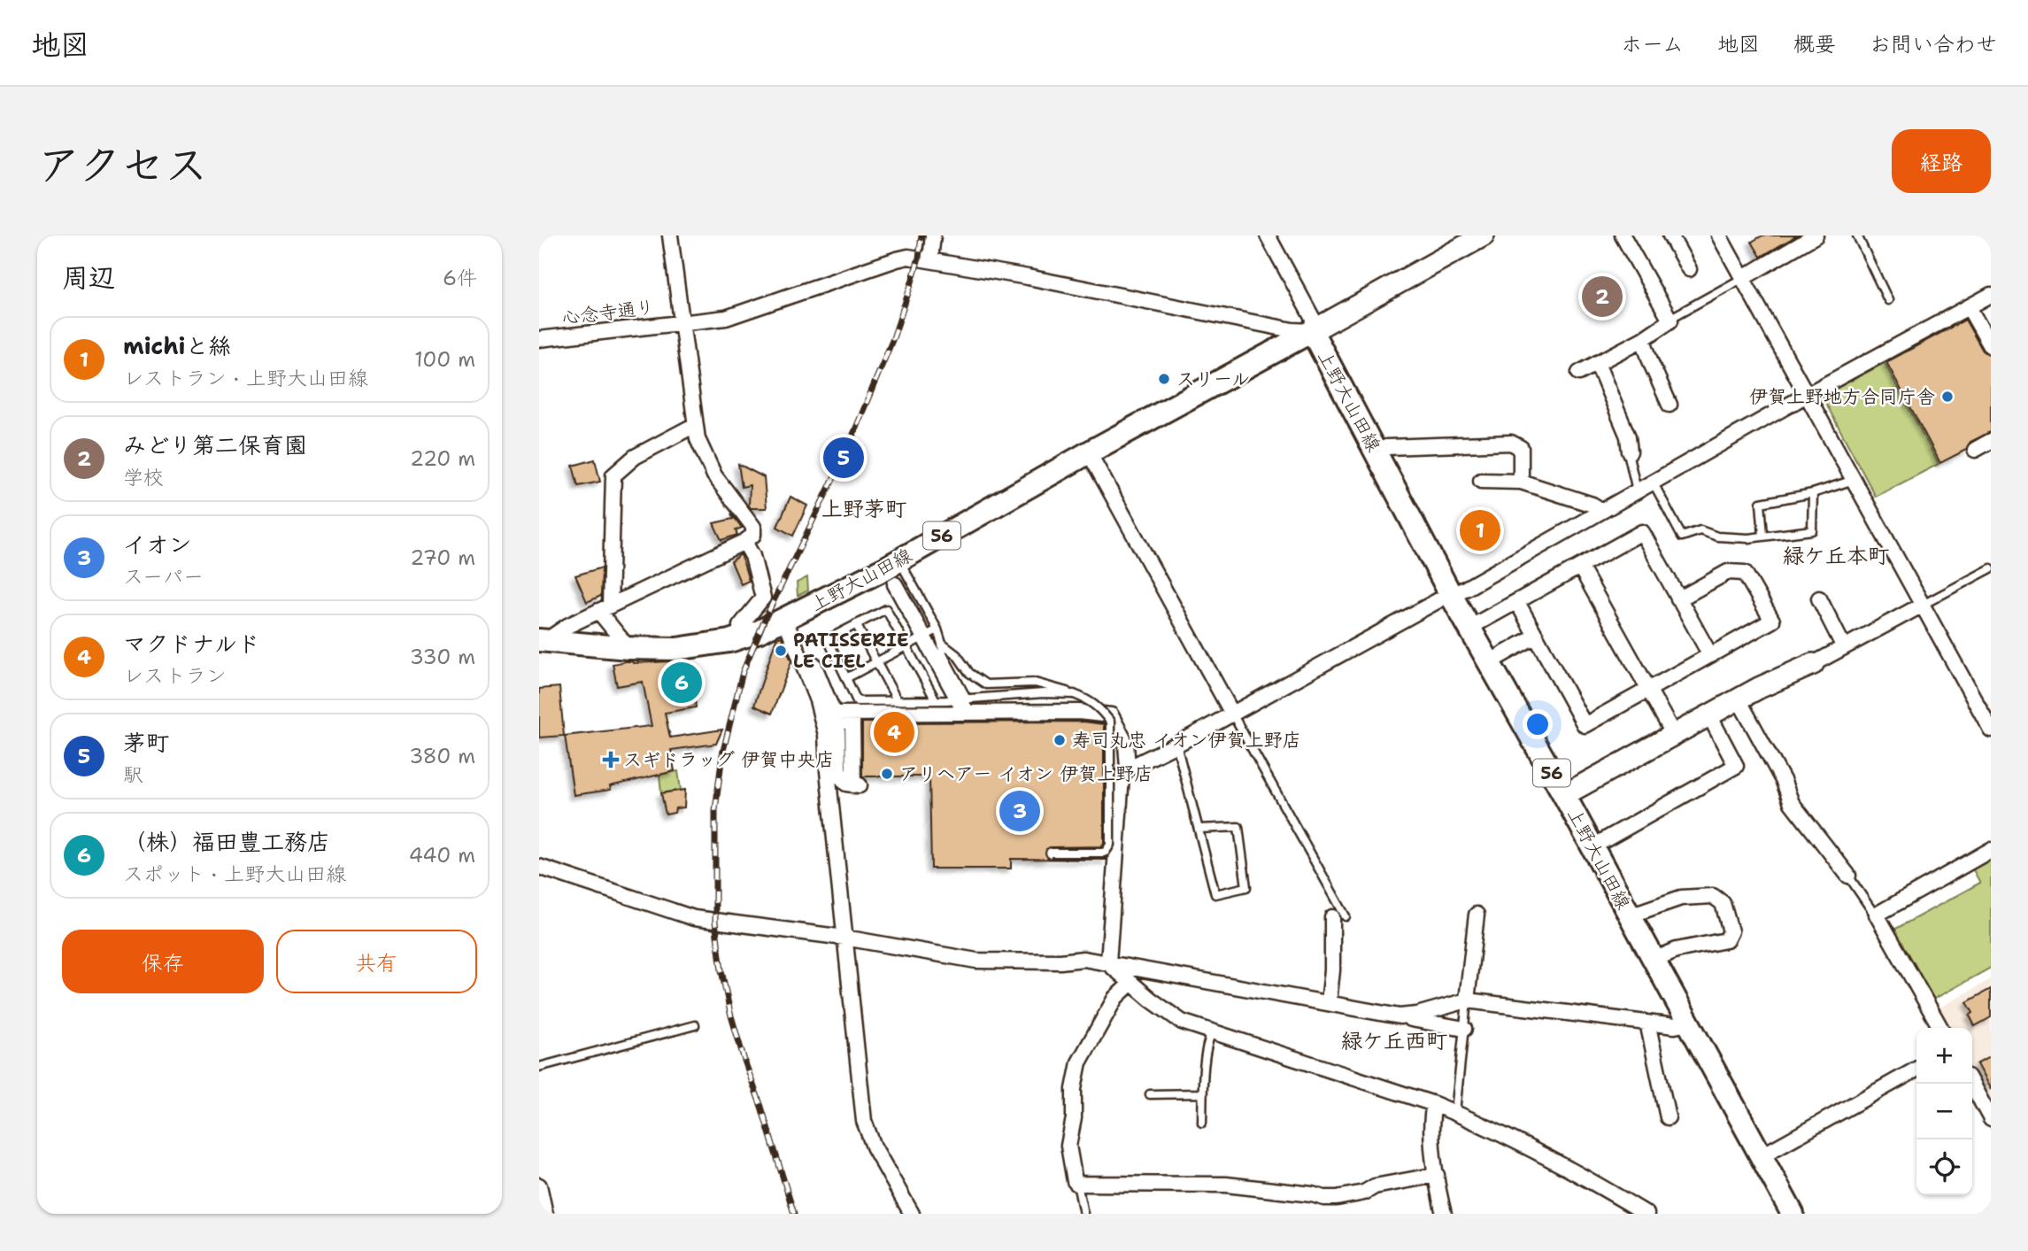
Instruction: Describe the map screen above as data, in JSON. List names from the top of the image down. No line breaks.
{"streets":{"main road":["上野大山田線","56"],"street":["心念寺通り"]},"crossings":[["心念寺通り","上野大山田線"]],"districts":["上野茅町","緑ケ丘本町","緑ケ丘西町"],"places":{"other":["スリール","伊賀上野地方合同庁舎","PATISSERIE LE CIEL","寿司丸忠 イオン伊賀上野店","アリヘアー イオン 伊賀上野店"],"health":["スギドラッグ 伊賀中央店"]},"page":{"header":"地図","nav":["ホーム","地図","概要","お問い合わせ"],"title":"アクセス","buttons":["経路",["保存","共有"]],"heading":["周辺","6件"],"pins":["2","5","1","6","4","3"],"list":[{"mark":"1","name":"michiと絲","note":"レストラン · 上野大山田線","value":"100 m"},{"mark":"2","name":"みどり第二保育園","note":"学校","value":"220 m"},{"mark":"3","name":"イオン","note":"スーパー","value":"270 m"},{"mark":"4","name":"マクドナルド","note":"レストラン","value":"330 m"},{"mark":"5","name":"茅町","note":"駅","value":"380 m"},{"mark":"6","name":"（株）福田豊工務店","note":"スポット · 上野大山田線","value":"440 m"}],"map_buttons":["+","−"]}}
